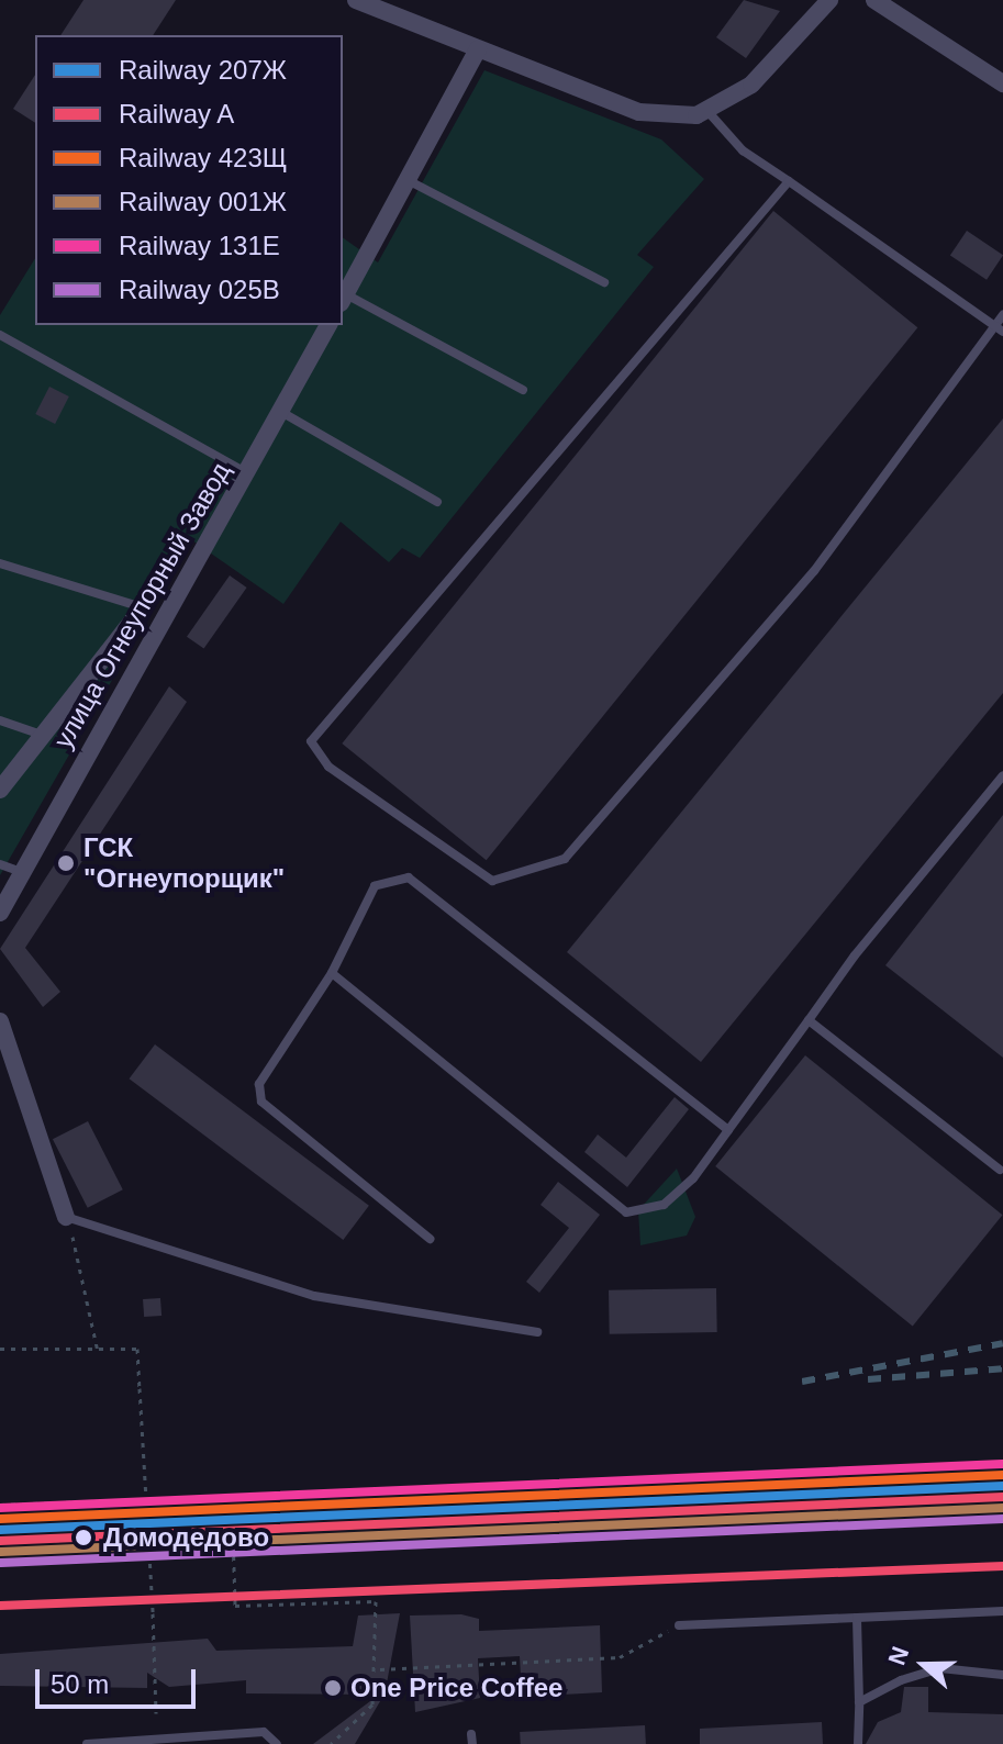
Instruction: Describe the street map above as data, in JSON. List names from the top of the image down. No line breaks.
{"streets":{"street":["улица Огнеупорный Завод"]},"places":["ГСК \"Огнеупорщик\"","Домодедово","One Price Coffee"],"lines":["rail line 131Е","rail line 423Щ","rail line 207Ж","rail line A","rail line 001Ж","rail line 025В"],"legend":["Railway 207Ж","Railway A","Railway 423Щ","Railway 001Ж","Railway 131Е","Railway 025В"],"scale_bar":"50 m","north":"left"}
